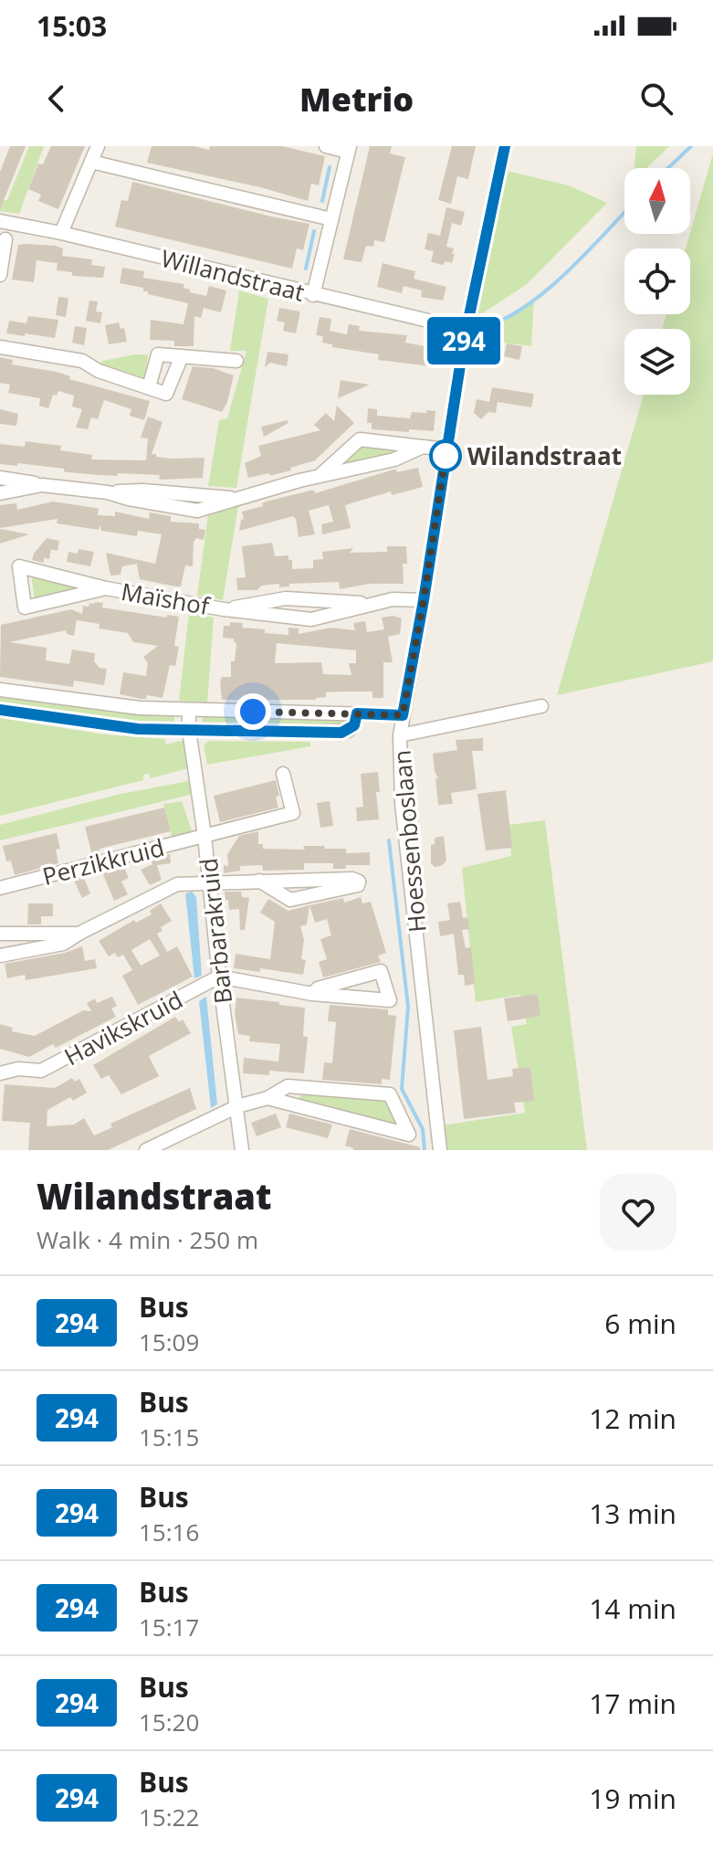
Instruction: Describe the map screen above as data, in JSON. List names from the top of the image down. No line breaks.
{"streets":{"street":["Willandstraat","Maïshof","Hoessenboslaan","Perzikkruid","Barbarakruid","Havikskruid"]},"crossings":[["Willandstraat","Hoessenboslaan"],["Maïshof","Hoessenboslaan"],["Perzikkruid","Barbarakruid"],["Barbarakruid","Havikskruid"]],"places":["Wilandstraat"],"lines":["bus line 294"],"north":"top","page":{"status":"15:03","header":"Metrio","on_map":"294","heading":["Wilandstraat","Walk · 4 min · 250 m"],"list":[{"mark":"294","name":"Bus","note":"15:09","value":"6 min"},{"mark":"294","name":"Bus","note":"15:15","value":"12 min"},{"mark":"294","name":"Bus","note":"15:16","value":"13 min"},{"mark":"294","name":"Bus","note":"15:17","value":"14 min"},{"mark":"294","name":"Bus","note":"15:20","value":"17 min"},{"mark":"294","name":"Bus","note":"15:22","value":"19 min"}]}}
